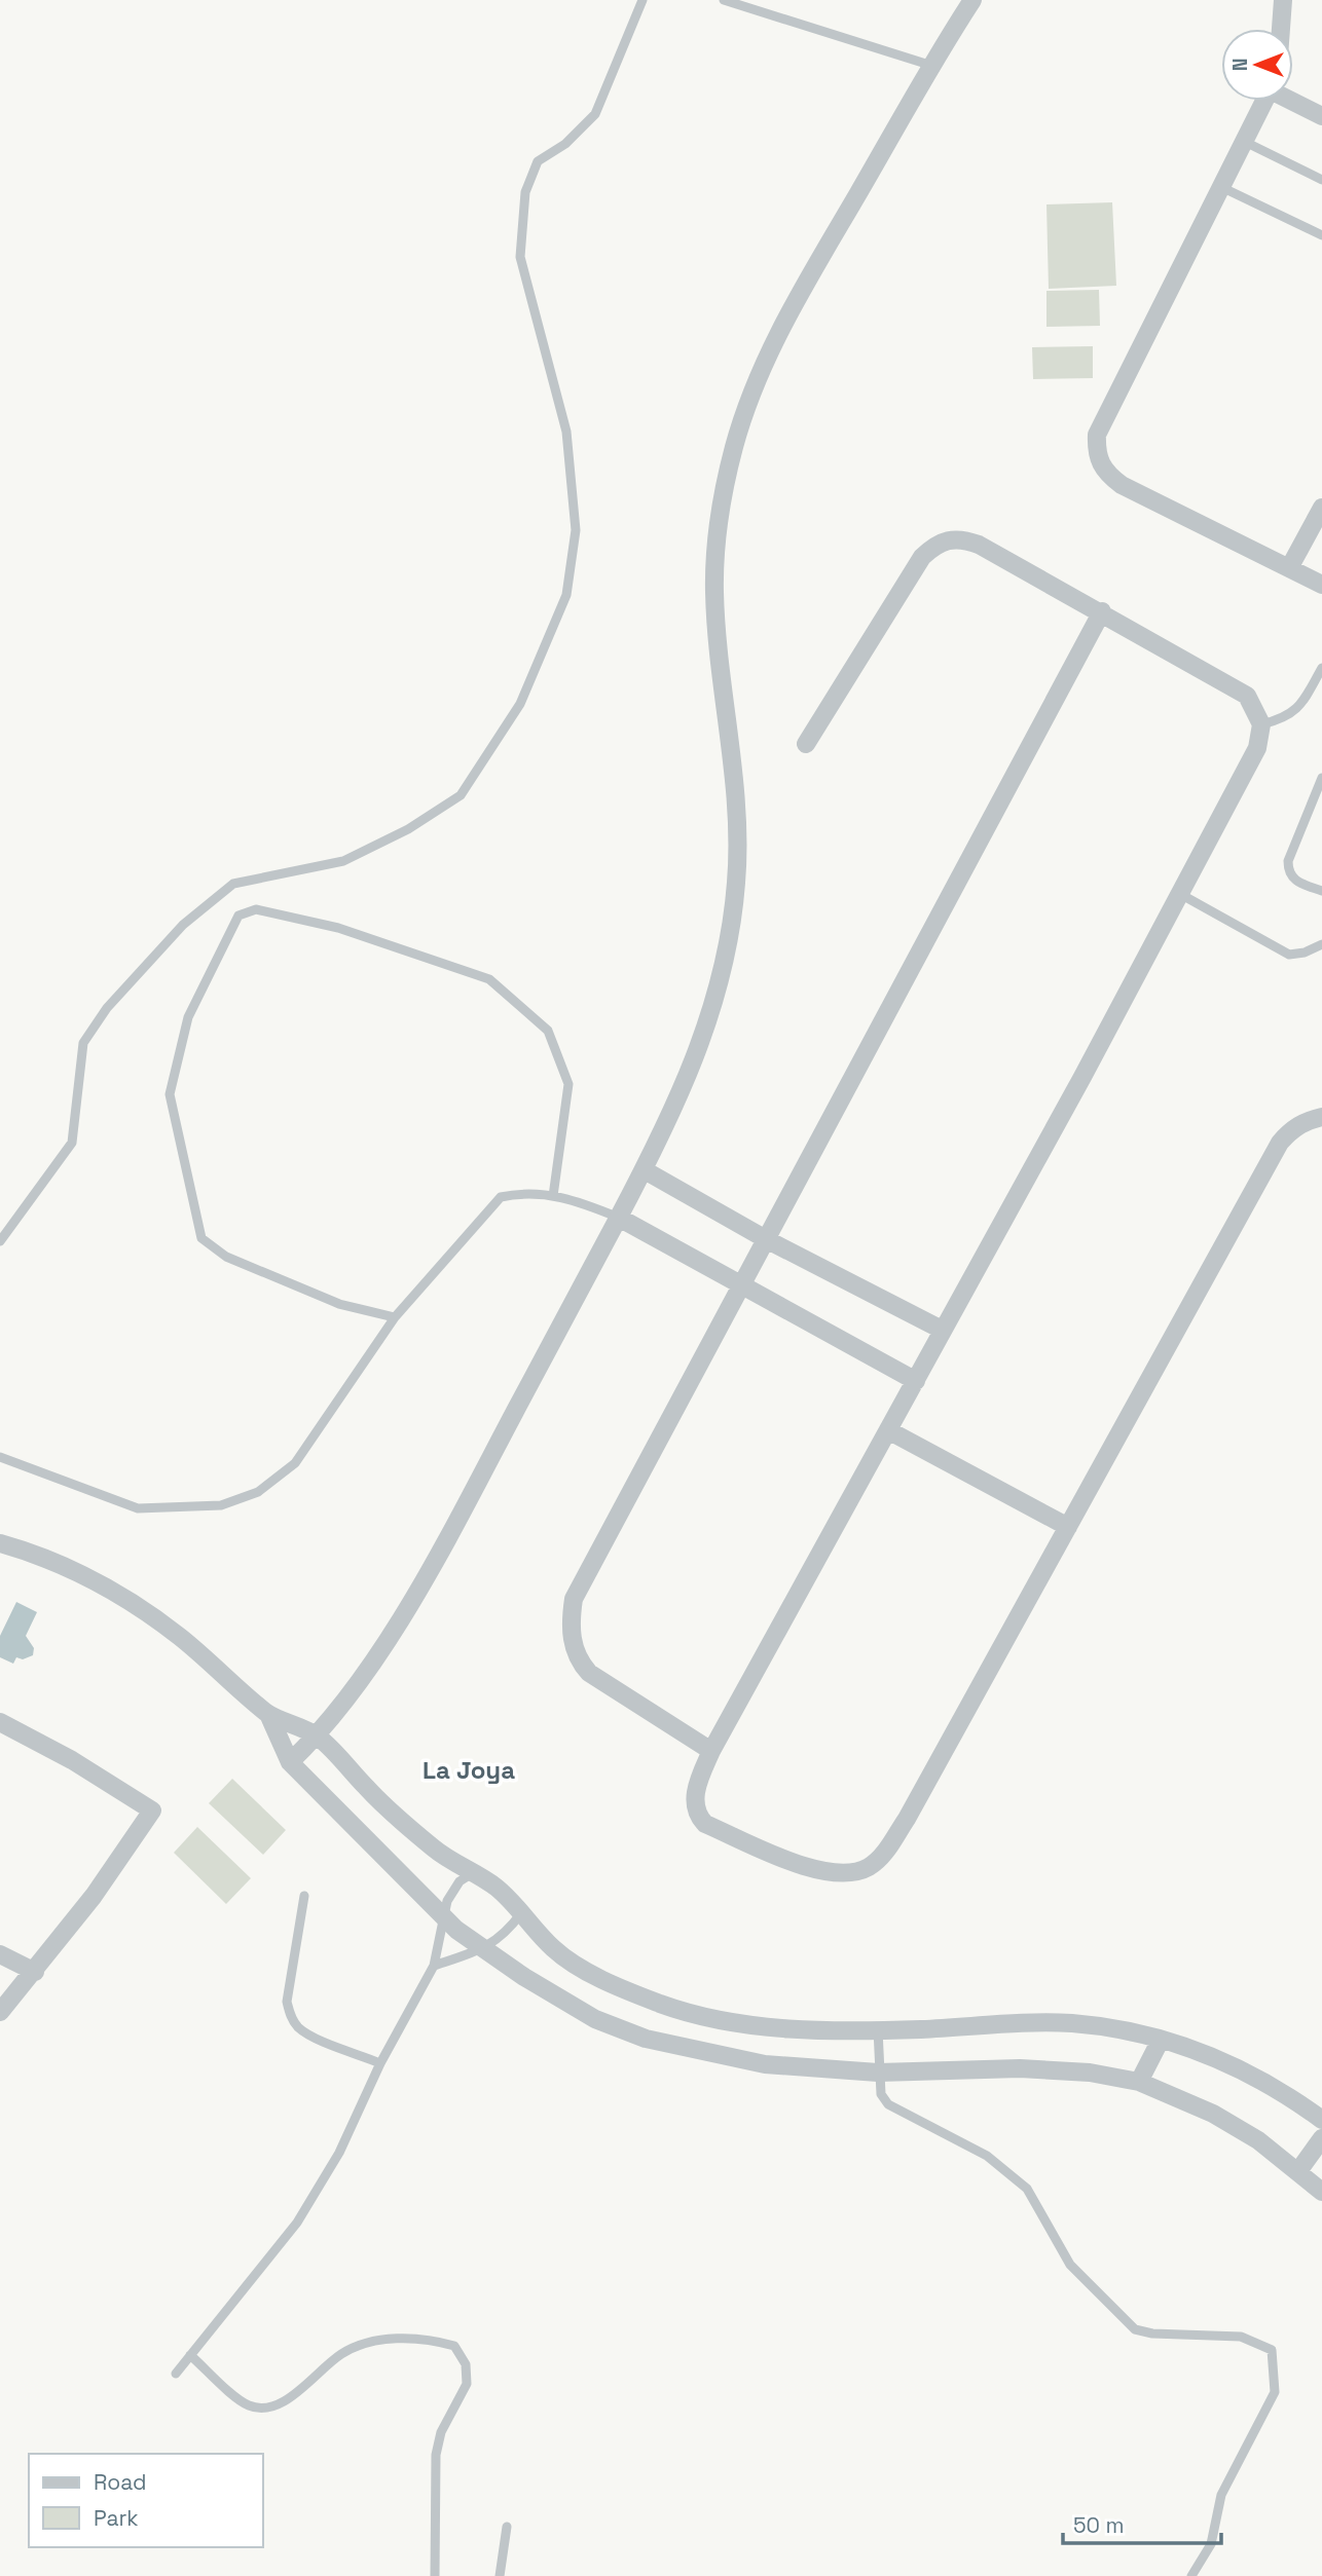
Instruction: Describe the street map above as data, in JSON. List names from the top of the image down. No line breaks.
{"districts":["La Joya"],"legend":["Road","Park"],"scale_bar":"50 m","north":"left"}
